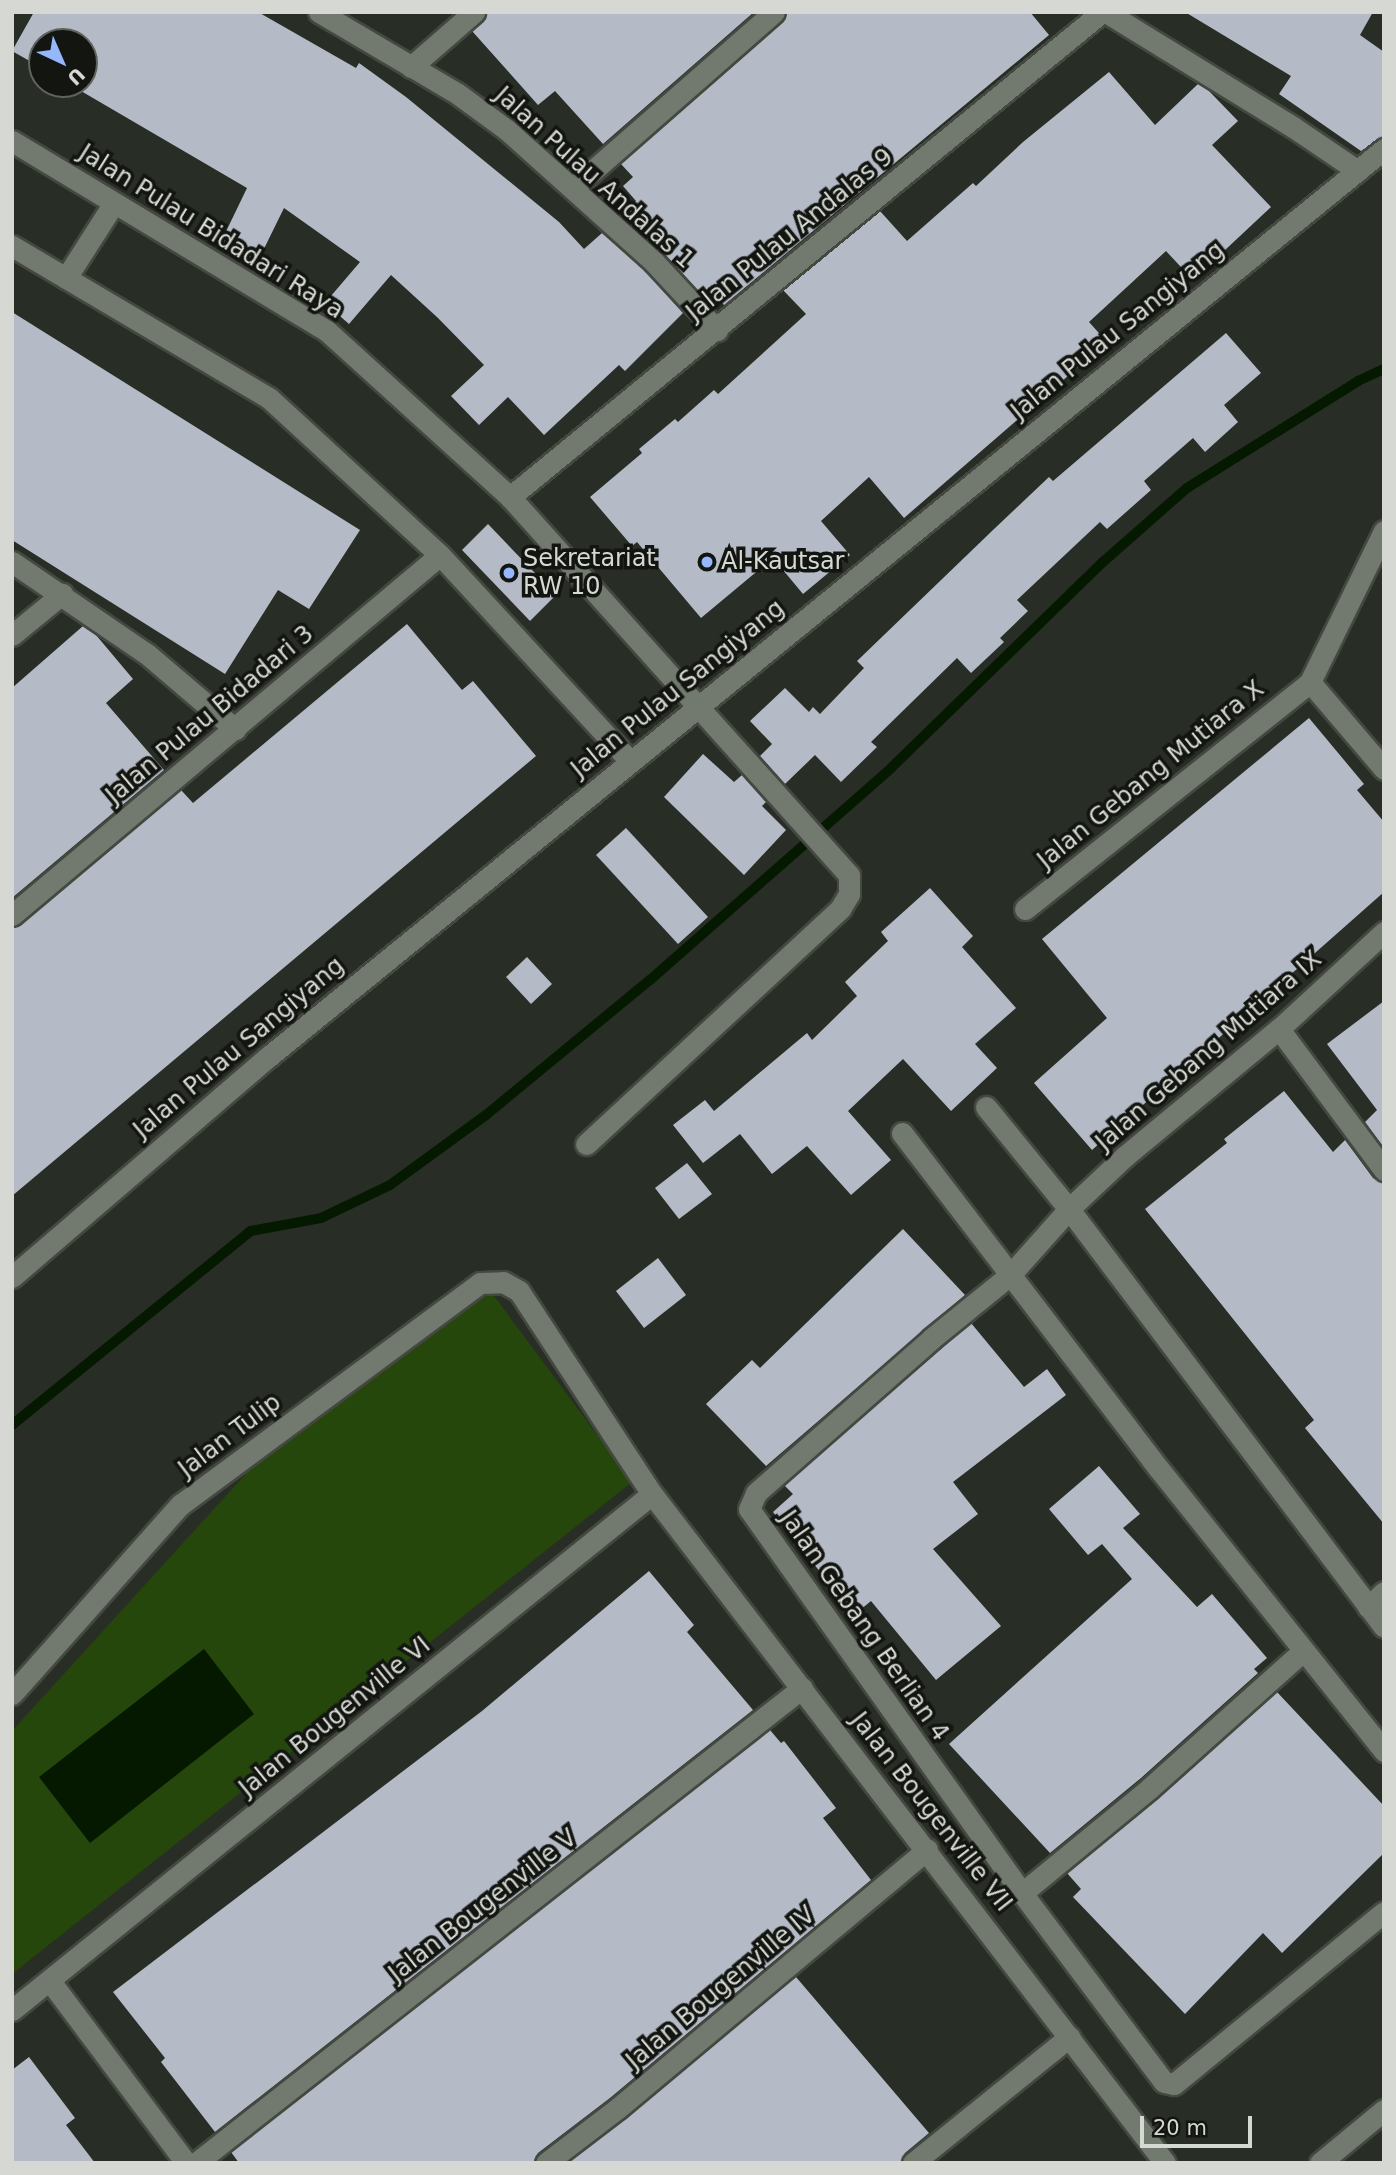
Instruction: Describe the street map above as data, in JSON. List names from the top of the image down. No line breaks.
{"streets":{"street":["Jalan Pulau Andalas 1","Jalan Pulau Bidadari Raya","Jalan Pulau Andalas 9","Jalan Pulau Sangiyang","Jalan Pulau Bidadari 3","Jalan Gebang Mutiara X","Jalan Gebang Mutiara IX","Jalan Tulip","Jalan Gebang Berlian 4","Jalan Bougenville VI","Jalan Bougenville VII","Jalan Bougenville V","Jalan Bougenville IV"]},"crossings":[["Jalan Pulau Andalas 1","Jalan Pulau Andalas 9"],["Jalan Pulau Bidadari Raya","Jalan Pulau Andalas 9"],["Jalan Pulau Bidadari Raya","Jalan Pulau Sangiyang"],["Jalan Gebang Mutiara IX","Jalan Gebang Berlian 4"],["Jalan Tulip","Jalan Bougenville VII"],["Jalan Bougenville VI","Jalan Bougenville VII"],["Jalan Bougenville VII","Jalan Bougenville V"],["Jalan Bougenville VII","Jalan Bougenville IV"]],"places":["Al-Kautsar","Sekretariat RW 10"],"scale_bar":"20 m","north":"bottom right"}
